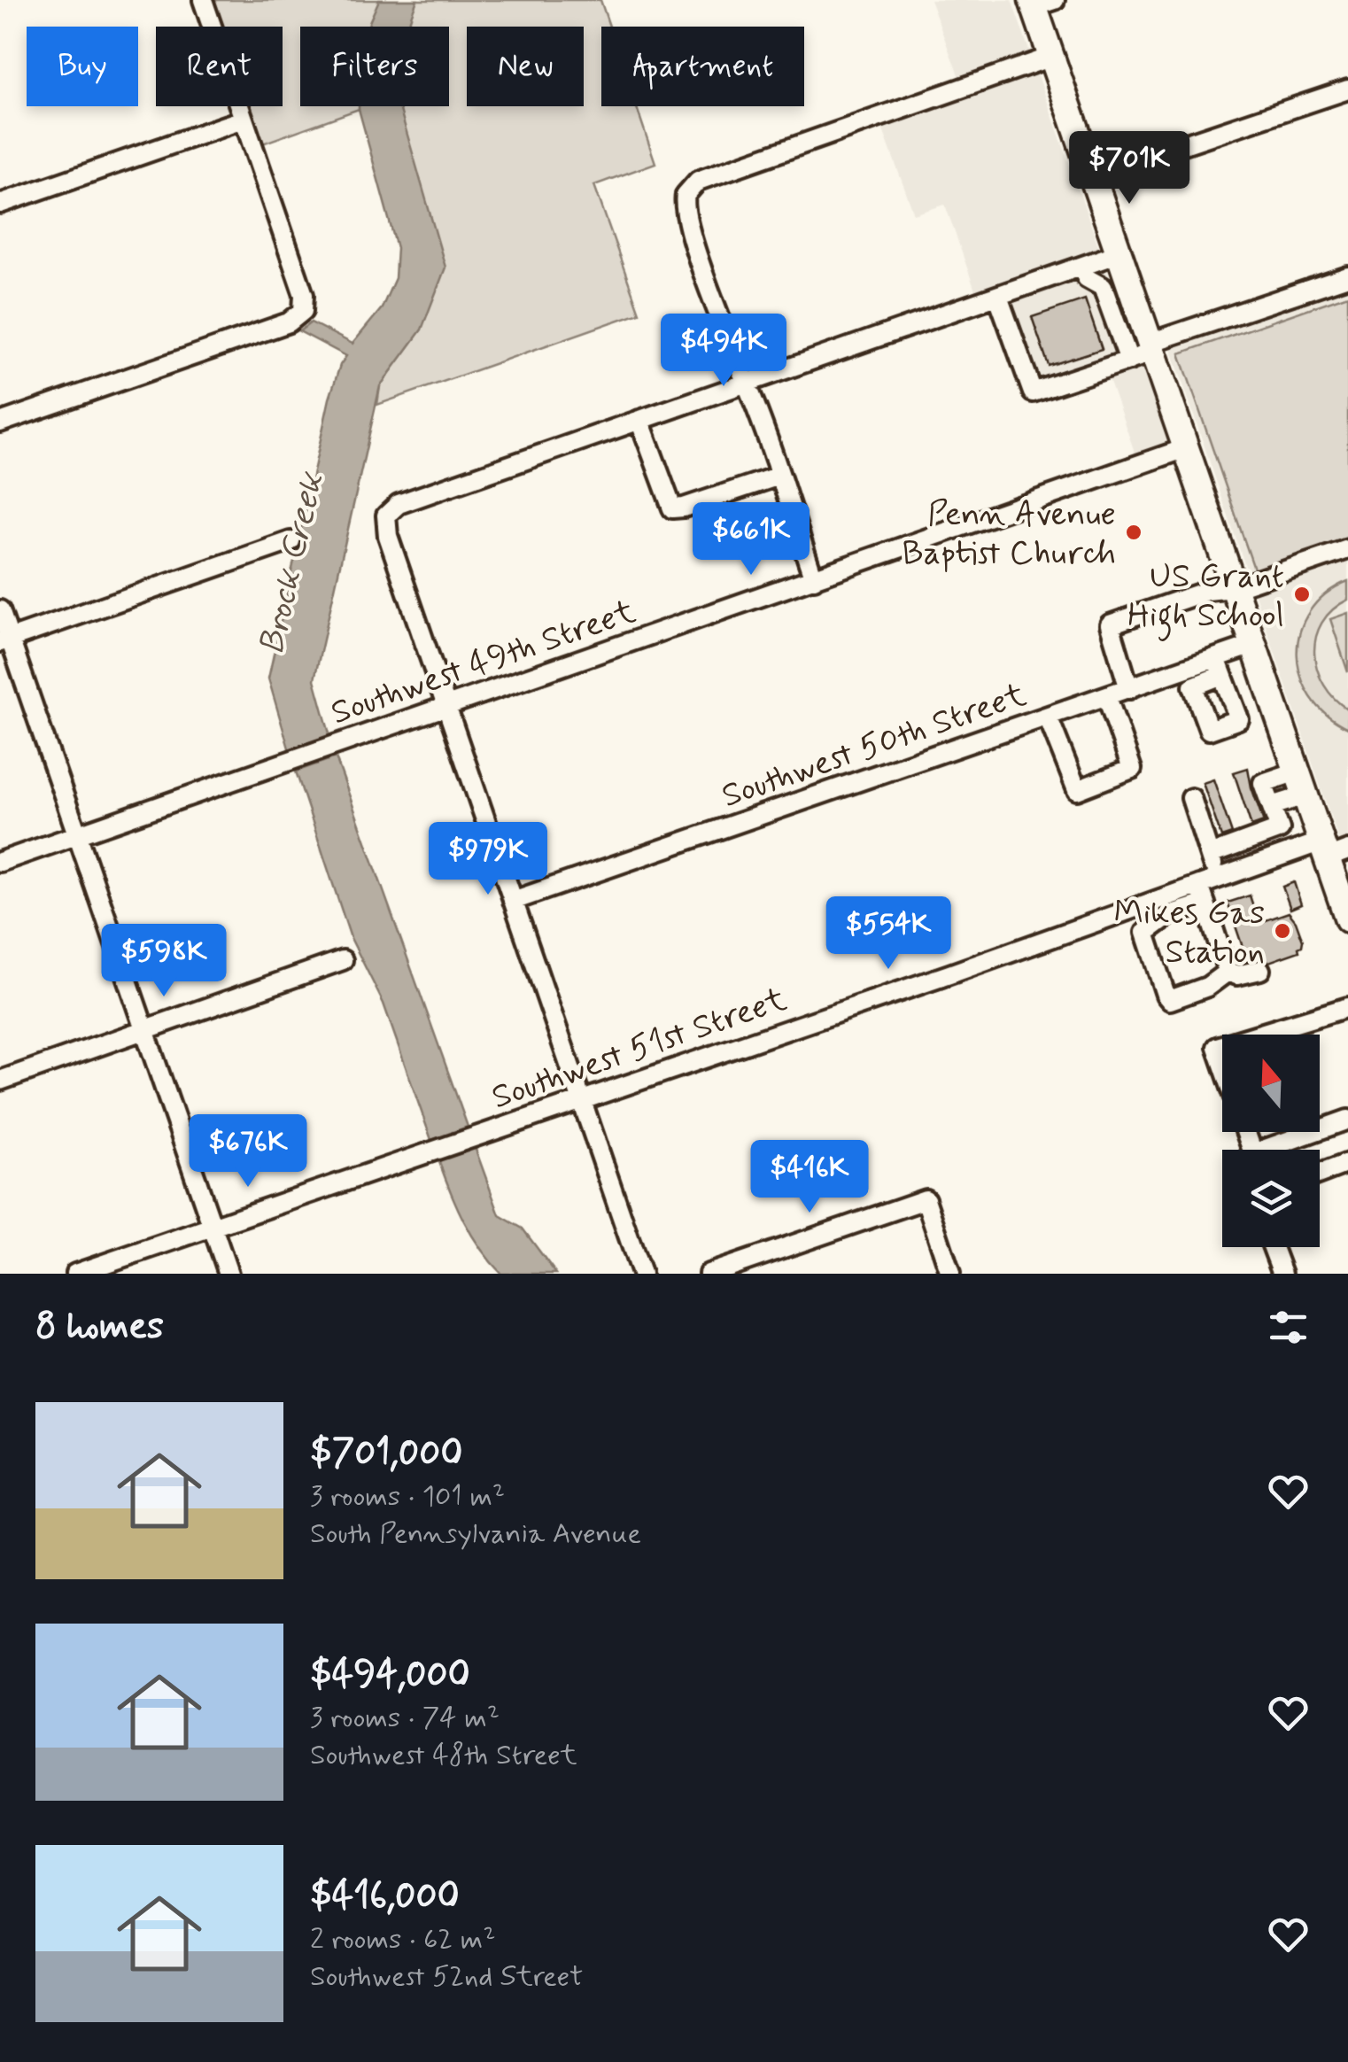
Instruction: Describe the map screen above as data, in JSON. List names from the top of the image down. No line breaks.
{"streets":{"street":["Southwest 49th Street","Southwest 50th Street","Southwest 51st Street"]},"water":["Brock Creek"],"places":["Penn Avenue Baptist Church","US Grant High School","Mikes Gas Station"],"north":"top","page":{"chip":["Buy","Rent","Filters","New","Apartment"],"price":["$701K","$494K","$661K","$979K","$554K","$598K","$676K","$416K"],"heading":"8 homes","list":[{"name":"$701,000","note":"3 rooms · 101 m² · South Pennsylvania Avenue"},{"name":"$494,000","note":"3 rooms · 74 m² · Southwest 48th Street"},{"name":"$416,000","note":"2 rooms · 62 m² · Southwest 52nd Street"}]}}
